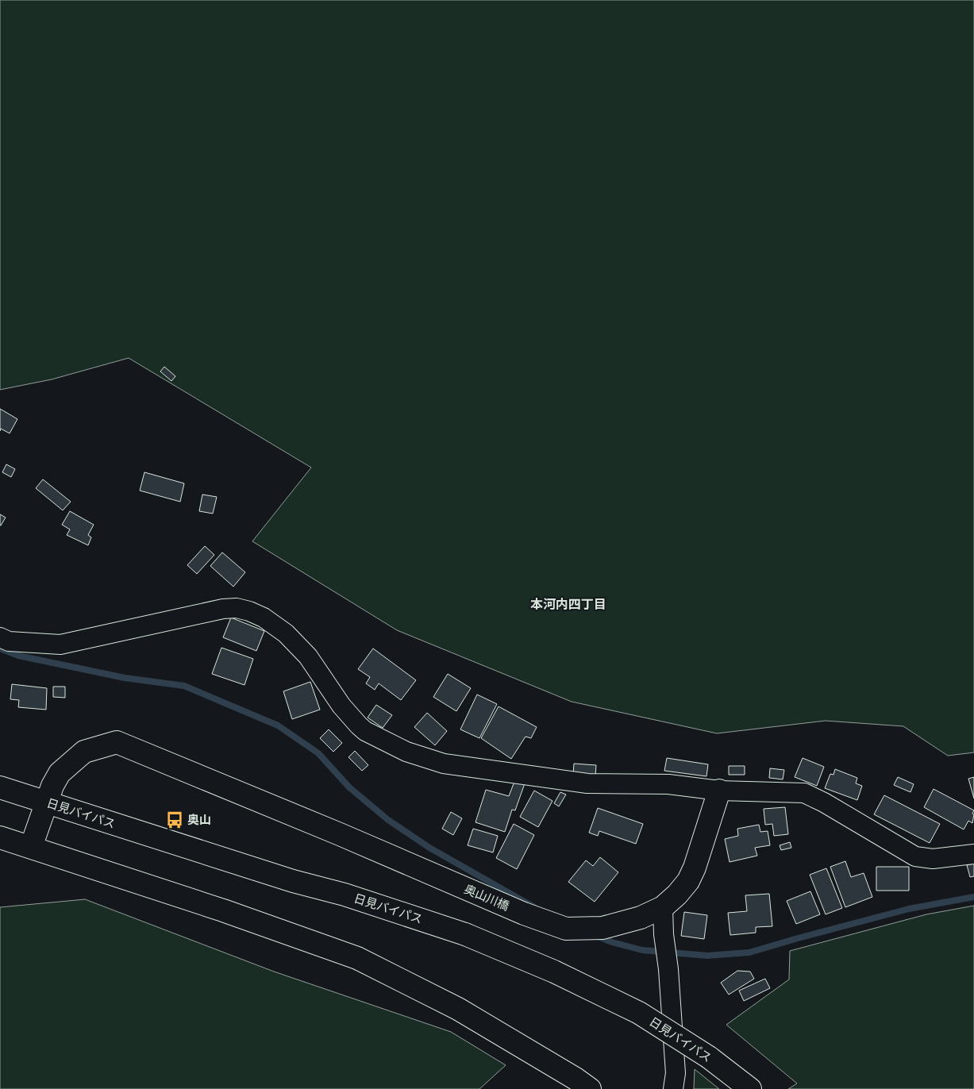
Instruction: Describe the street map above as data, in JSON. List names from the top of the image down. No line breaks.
{"streets":{"main road":["日見バイパス","奥山川橋"]},"crossings":[["日見バイパス","奥山川橋"]],"districts":["本河内四丁目"],"places":{"bus stop":["奥山"]}}
